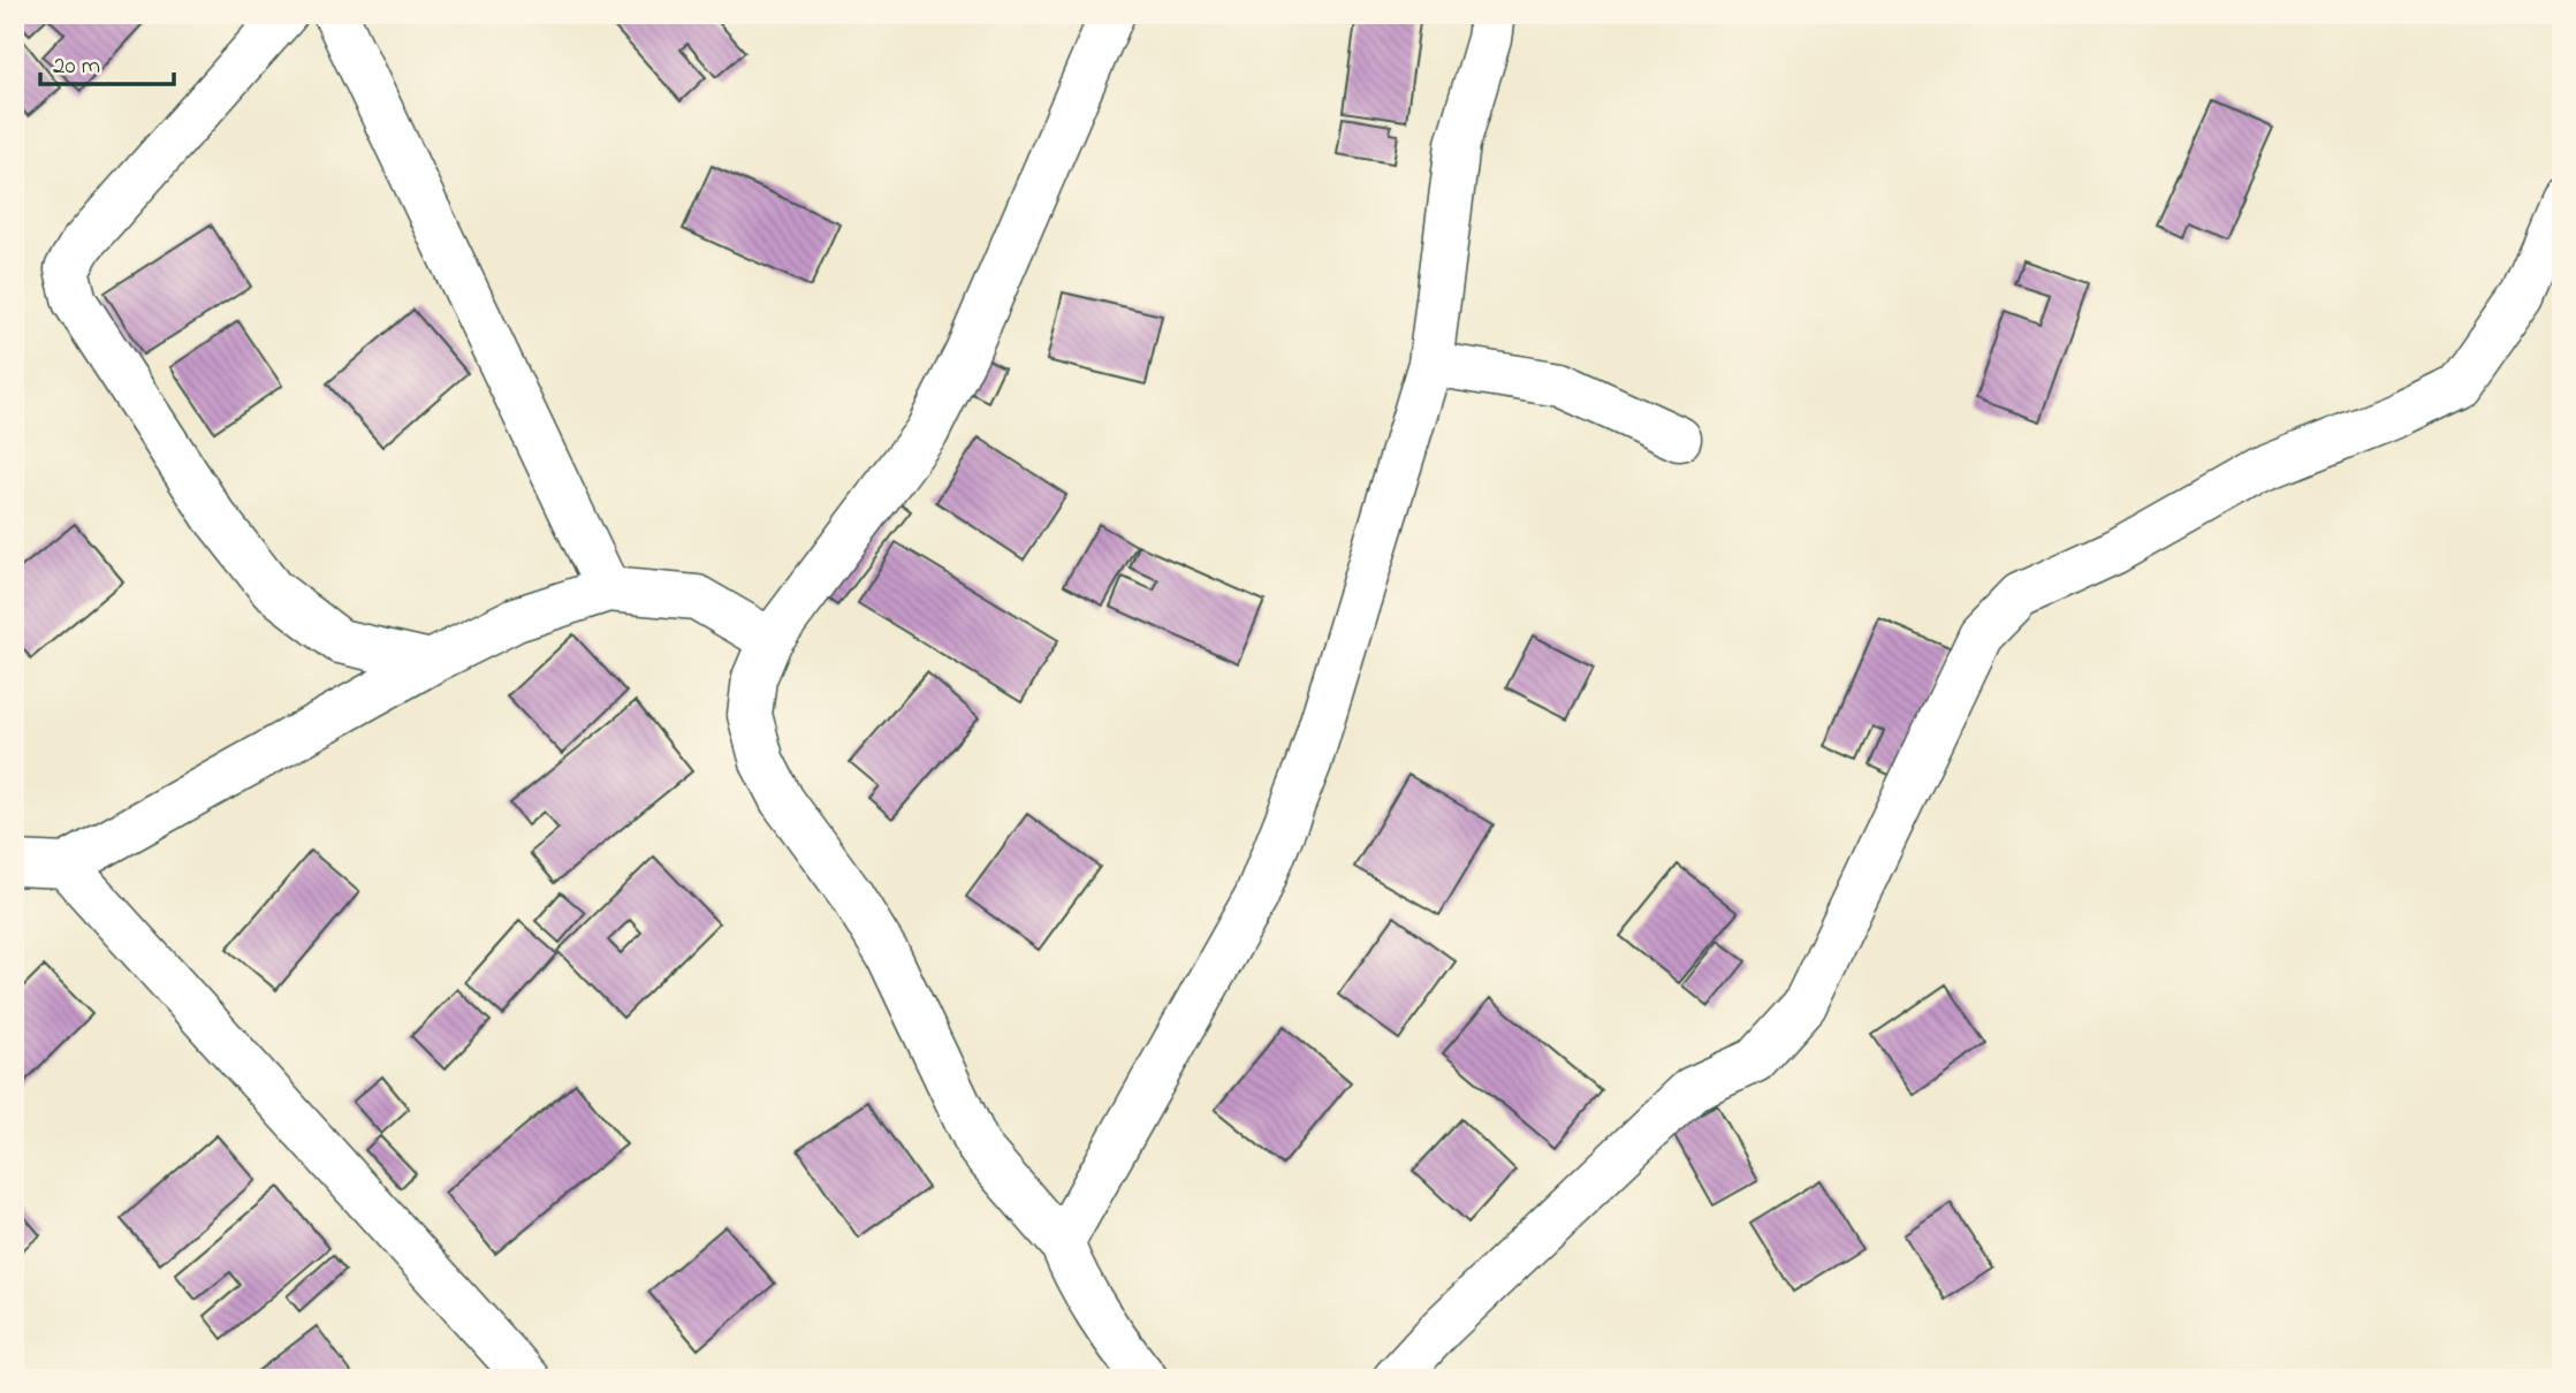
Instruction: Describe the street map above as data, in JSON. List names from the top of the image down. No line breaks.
{"scale_bar":"20 m"}
